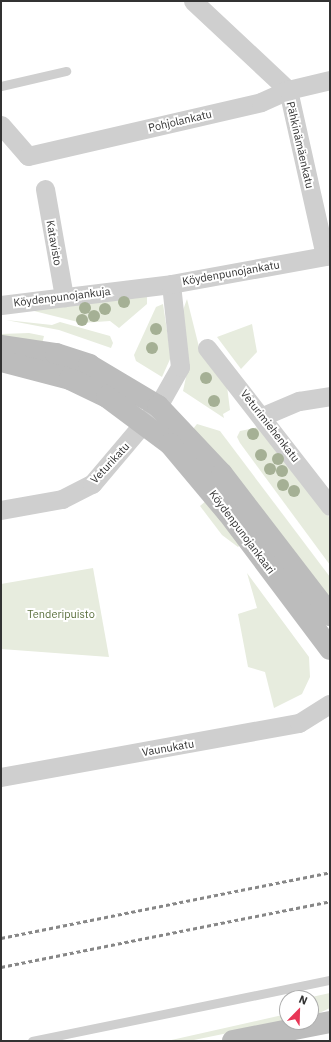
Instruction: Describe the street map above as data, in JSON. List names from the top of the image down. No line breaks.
{"streets":{"main road":["Köydenpunojankaari"],"street":["Pohjolankatu","Pähkinämäenkatu","Katavisto","Köydenpunojankatu","Köydenpunojankuja","Veturimiehenkatu","Veturikatu","Vaunukatu"]},"crossings":[["Pohjolankatu","Pähkinämäenkatu"],["Pähkinämäenkatu","Köydenpunojankatu"],["Katavisto","Köydenpunojankuja"],["Köydenpunojankatu","Köydenpunojankuja"],["Köydenpunojankatu","Veturikatu"],["Köydenpunojankatu","Köydenpunojankaari"],["Veturikatu","Köydenpunojankaari"]],"parks":["Tenderipuisto"],"north":"top right"}
